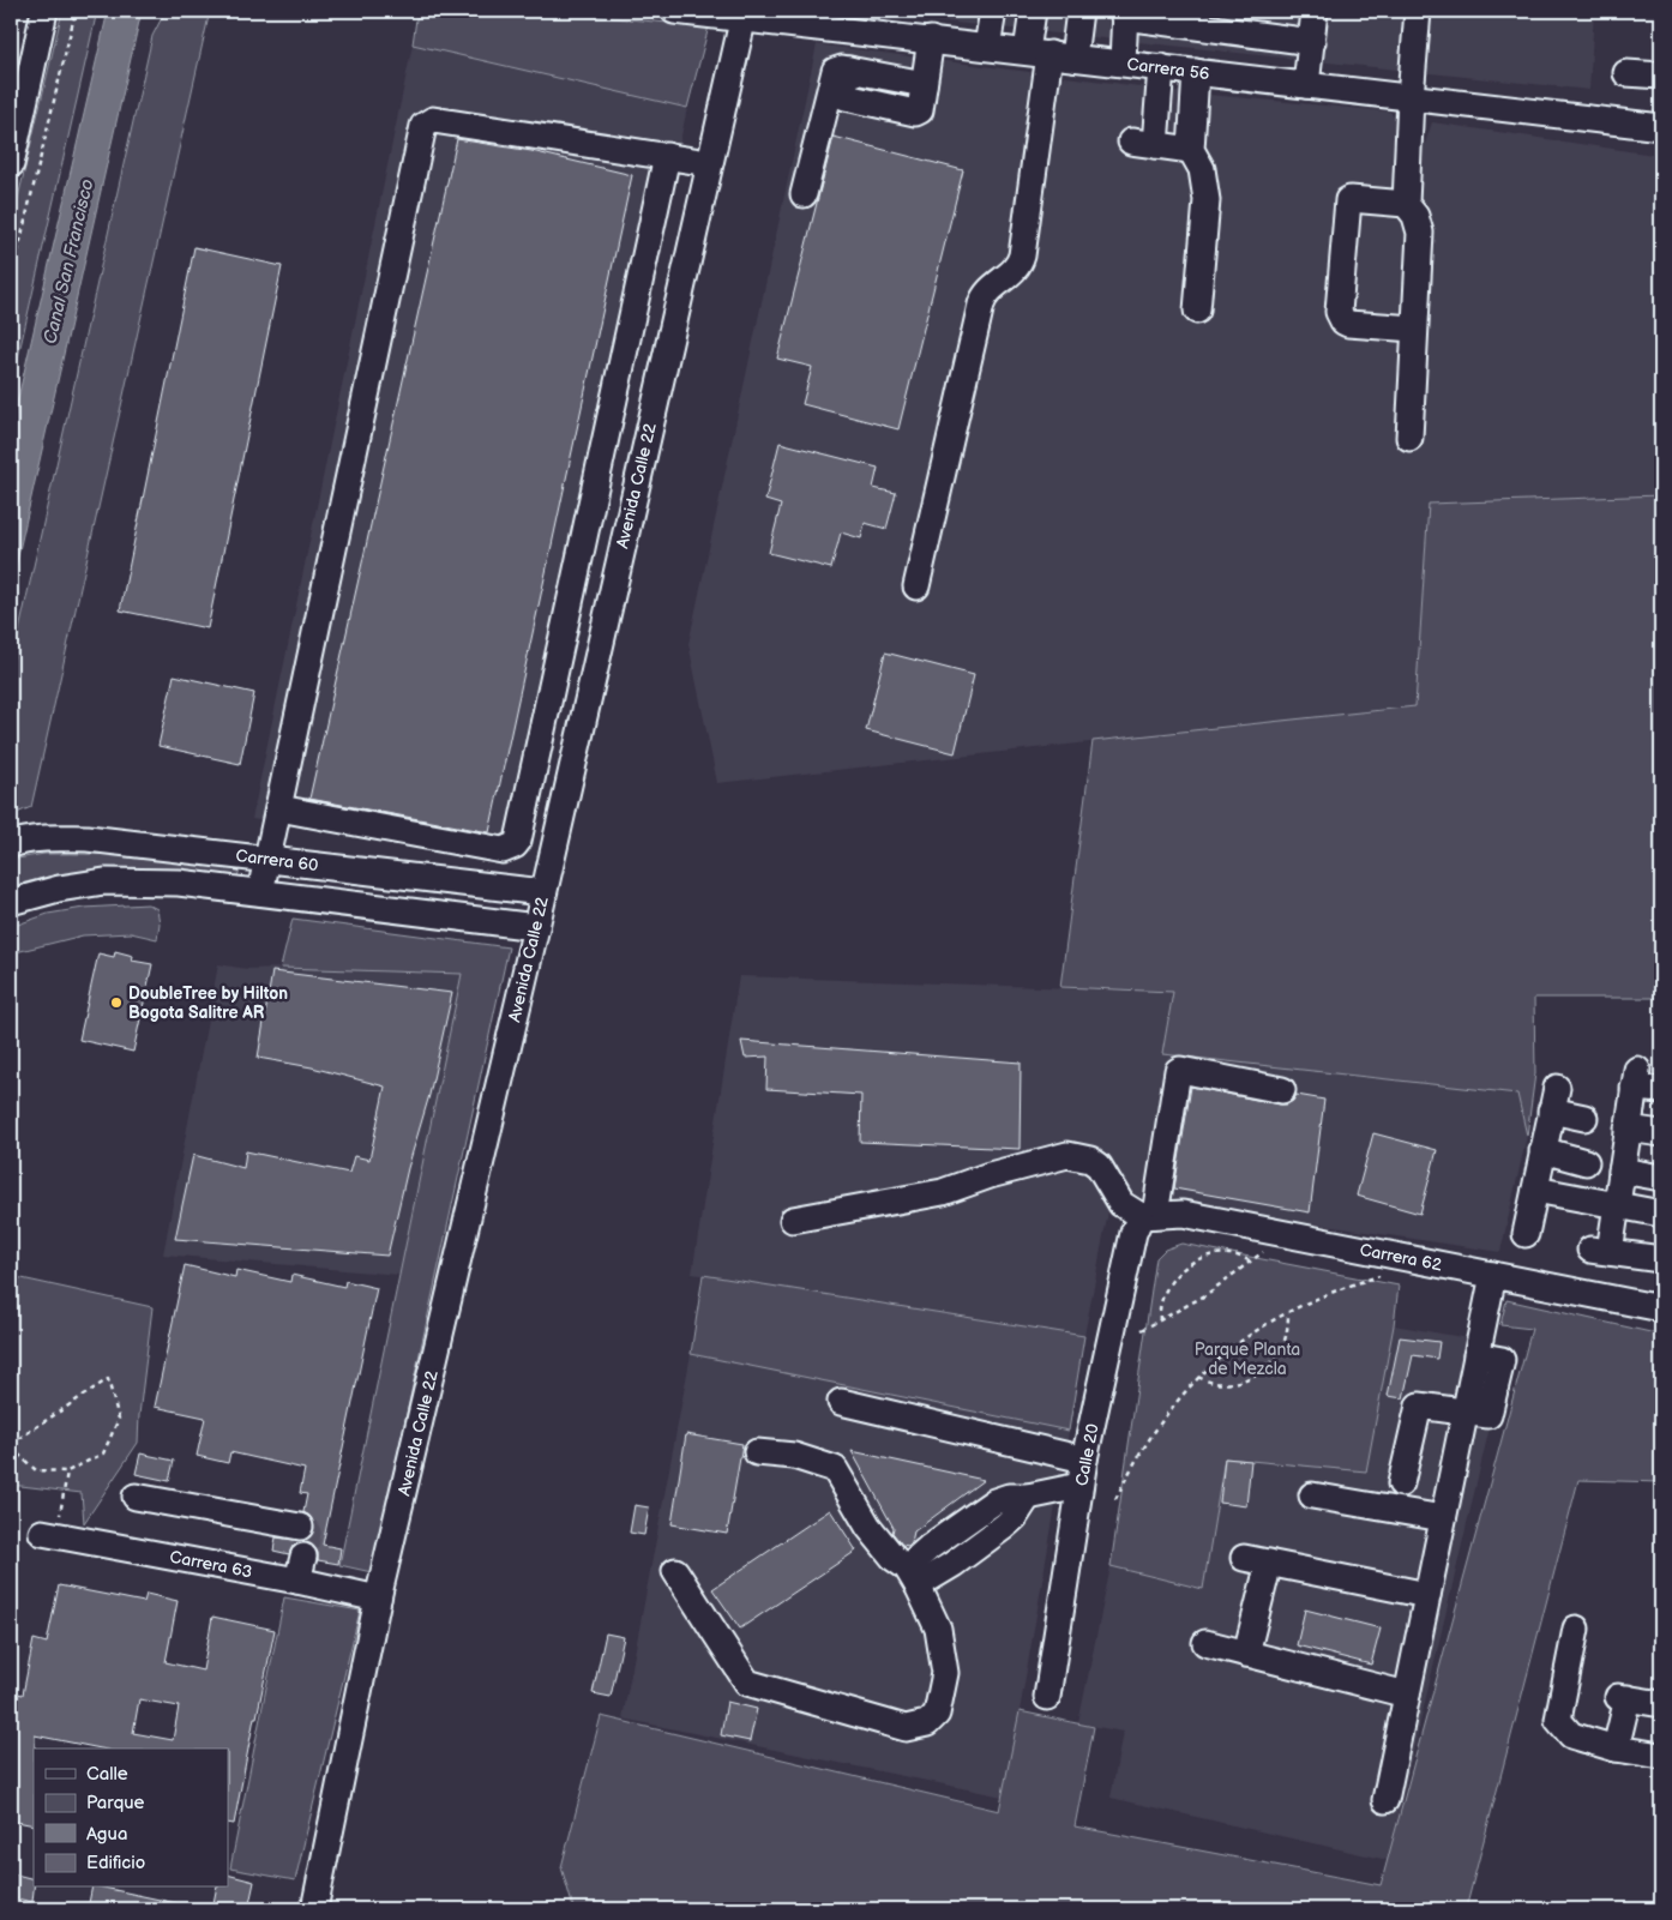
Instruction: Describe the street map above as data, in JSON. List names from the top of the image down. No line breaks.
{"streets":{"street":["Carrera 56","Avenida Calle 22","Carrera 60","Carrera 62","Calle 20","Carrera 63"]},"crossings":[["Carrera 56","Avenida Calle 22"],["Avenida Calle 22","Carrera 60"],["Avenida Calle 22","Carrera 63"],["Carrera 62","Calle 20"]],"water":["Canal San Francisco"],"parks":["Parque Planta de Mezcla"],"places":["DoubleTree by Hilton Bogota Salitre AR"],"legend":["Calle","Parque","Agua","Edificio"]}
